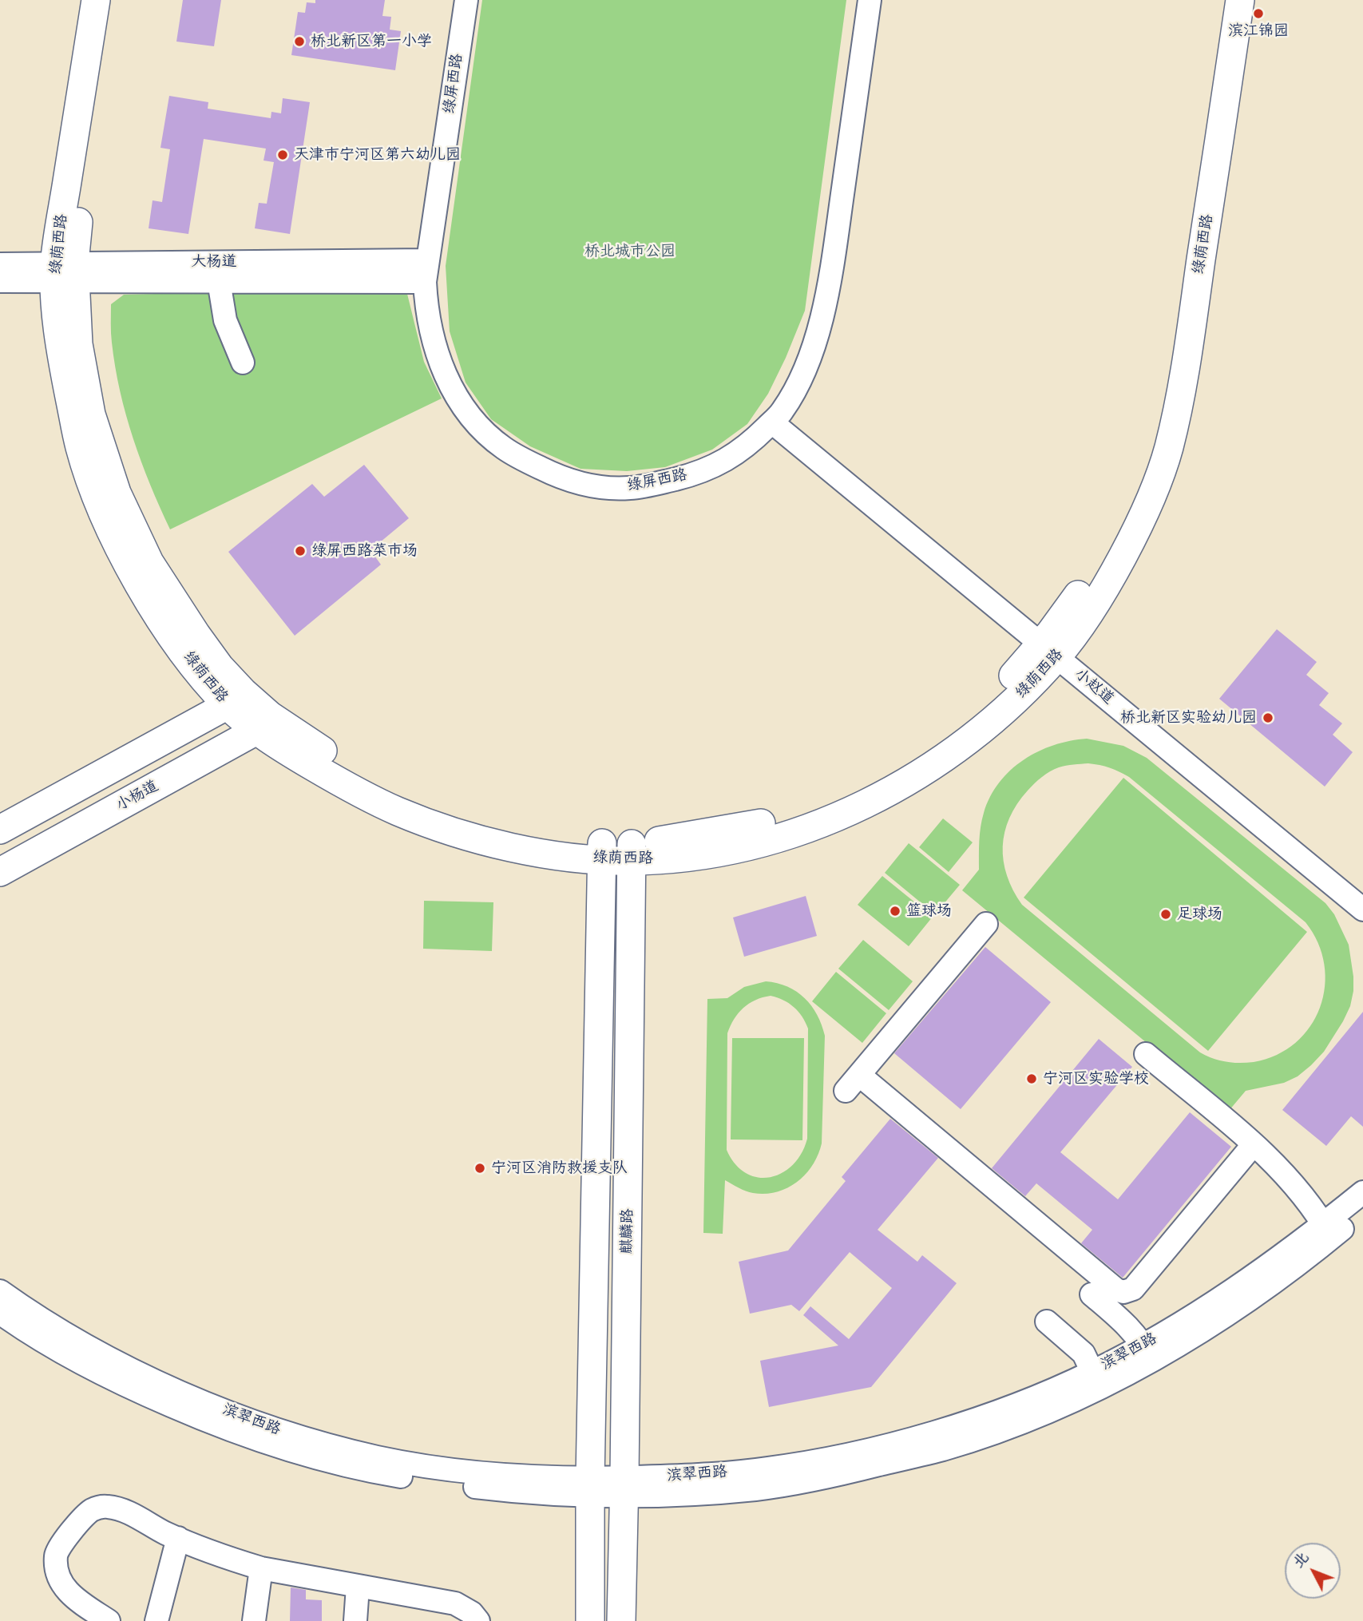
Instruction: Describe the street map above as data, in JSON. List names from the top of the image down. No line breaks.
{"streets":{"main road":["绿荫西路","小杨道","麒麟路"],"street":["绿屏西路","大杨道","小赵道","滨翠西路"]},"crossings":[["绿屏西路","大杨道"],["绿屏西路","小赵道"],["绿荫西路","大杨道"],["绿荫西路","小赵道"],["绿荫西路","小杨道"],["绿荫西路","麒麟路"],["麒麟路","滨翠西路"]],"parks":["桥北城市公园"],"places":["滨江锦园","桥北新区第一小学","天津市宁河区第六幼儿园","绿屏西路菜市场","桥北新区实验幼儿园","篮球场","足球场","宁河区实验学校","宁河区消防救援支队"],"north":"top left"}
